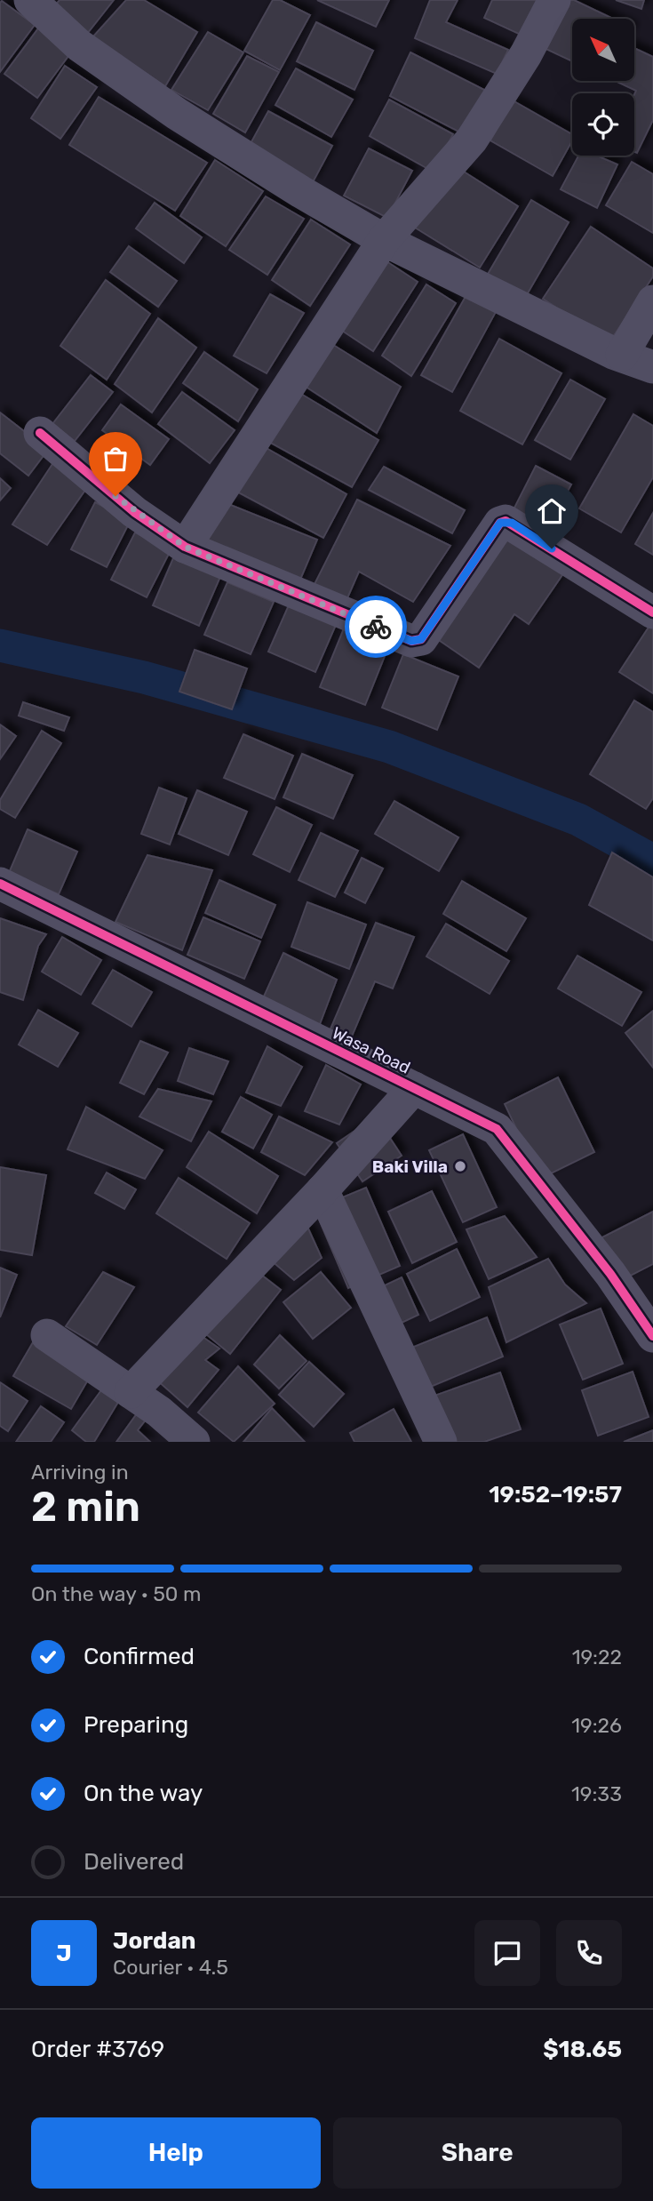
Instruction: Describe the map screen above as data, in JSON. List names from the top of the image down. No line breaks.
{"streets":{"street":["Wasa Road"]},"places":["Baki Villa"],"north":"top left","page":{"heading":["2 min","Arriving in","19:52–19:57"],"panel":["Jordan","Courier · 4.5","Order #3769","$18.65"],"bar":"On the way · 50 m","list":[["Confirmed","19:22"],["Preparing","19:26"],["On the way","19:33"],"Delivered"],"round":"J","buttons":["Help","Share"]}}
